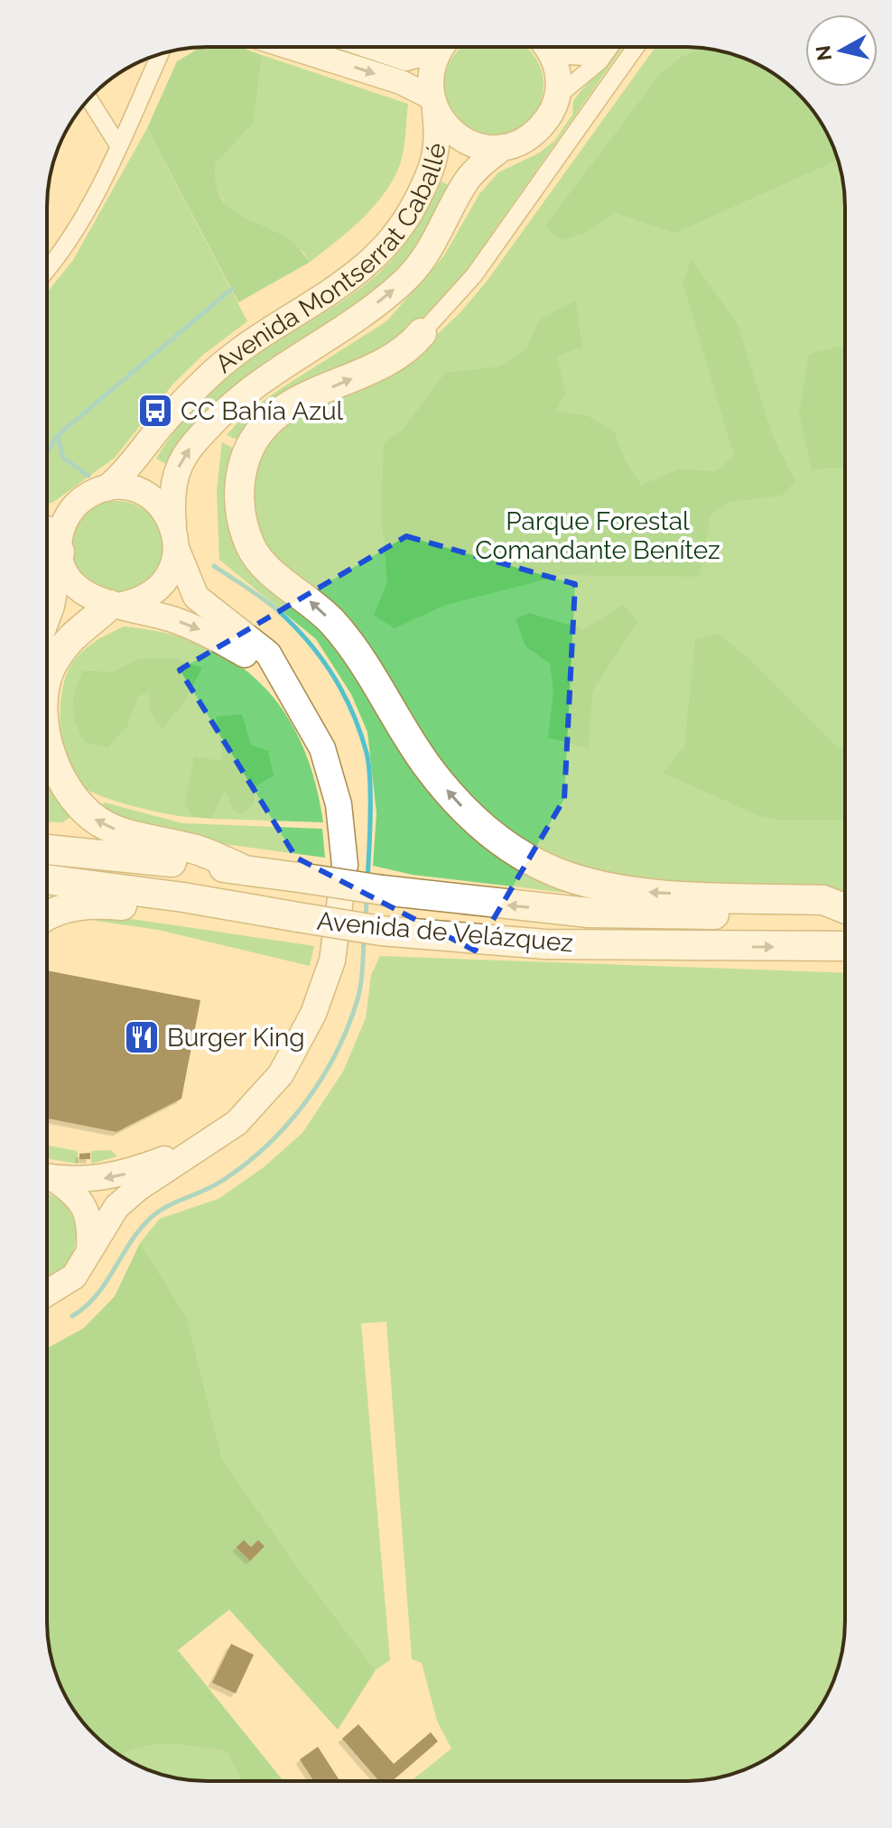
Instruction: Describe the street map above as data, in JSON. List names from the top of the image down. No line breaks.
{"streets":{"highway":["Avenida de Velázquez"],"main road":["Avenida Montserrat Caballé"]},"parks":["Parque Forestal Comandante Benítez"],"places":{"bus stop":["CC Bahía Azul"],"restaurant":["Burger King"]},"north":"left"}
